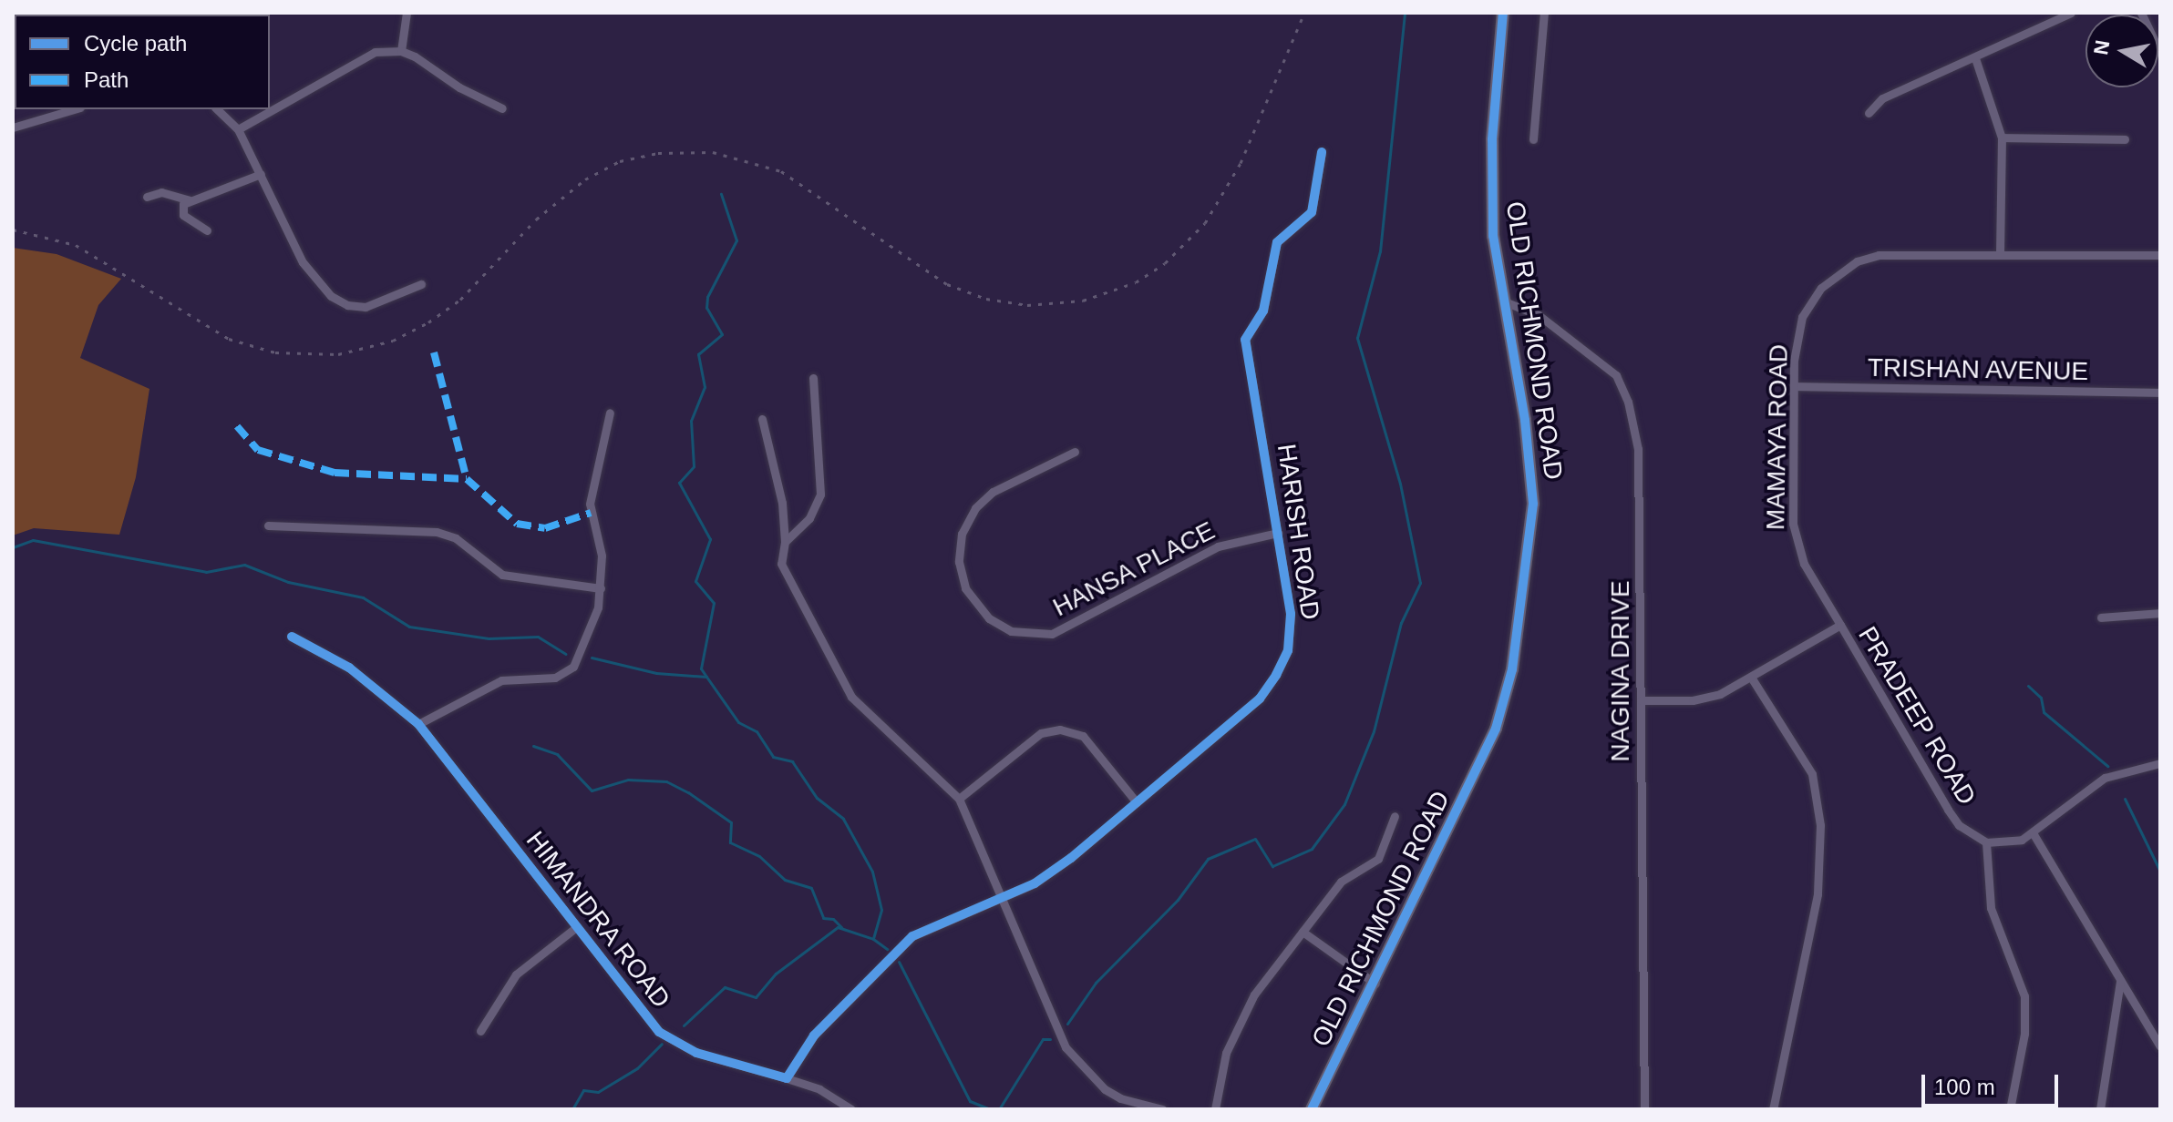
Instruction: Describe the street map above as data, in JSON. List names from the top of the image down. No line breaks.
{"streets":{"street":["OLD RICHMOND ROAD","TRISHAN AVENUE","MAMAYA ROAD","HARISH ROAD","HANSA PLACE","NAGINA DRIVE","PRADEEP ROAD","HIMANDRA ROAD"]},"crossings":[["OLD RICHMOND ROAD","NAGINA DRIVE"],["TRISHAN AVENUE","MAMAYA ROAD"],["MAMAYA ROAD","PRADEEP ROAD"],["HARISH ROAD","HANSA PLACE"],["NAGINA DRIVE","PRADEEP ROAD"]],"legend":["Cycle path","Path"],"scale_bar":"100 m","north":"left"}
